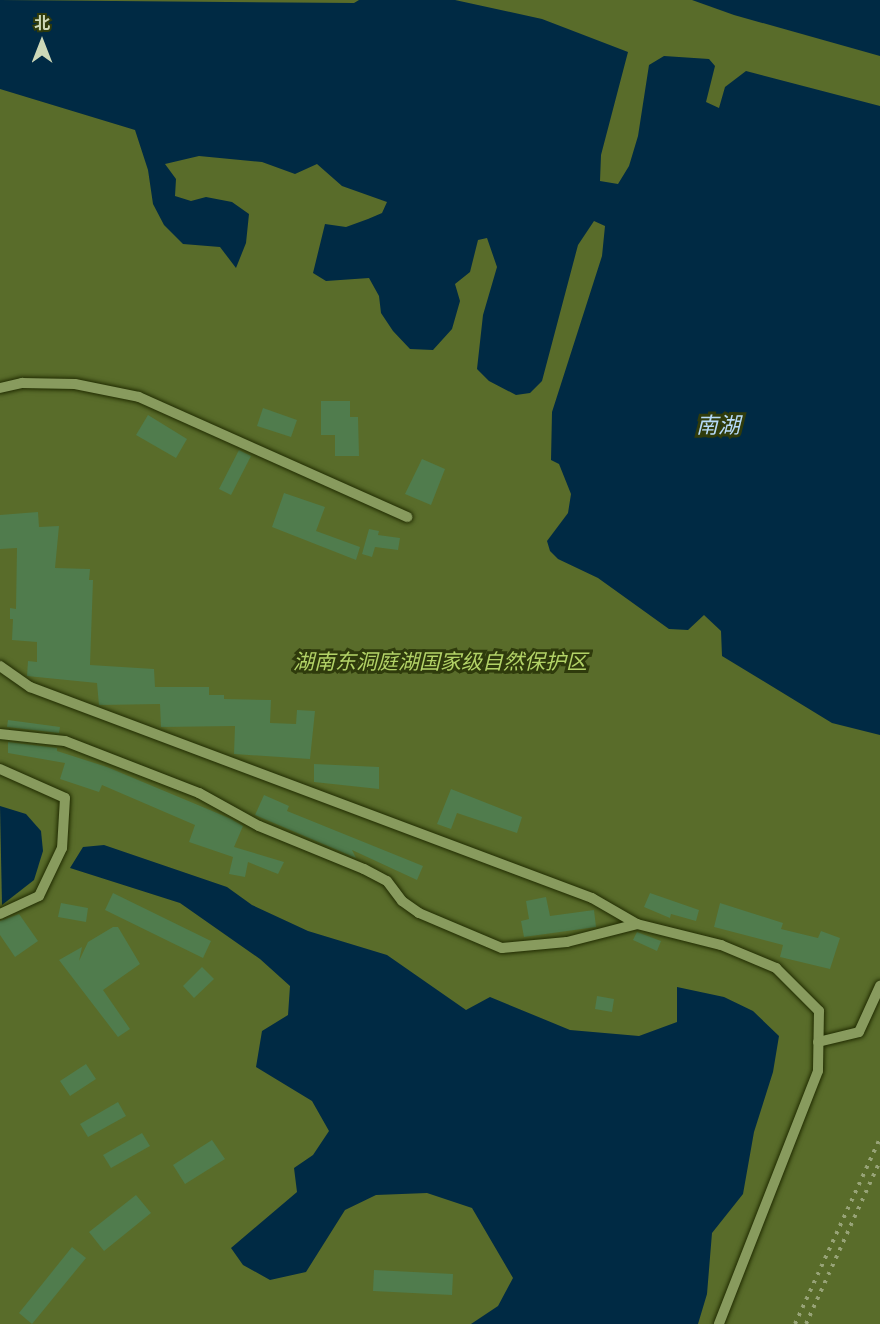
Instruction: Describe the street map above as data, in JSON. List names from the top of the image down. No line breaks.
{"water":["南湖"],"parks":["湖南东洞庭湖国家级自然保护区"],"north":"top"}
